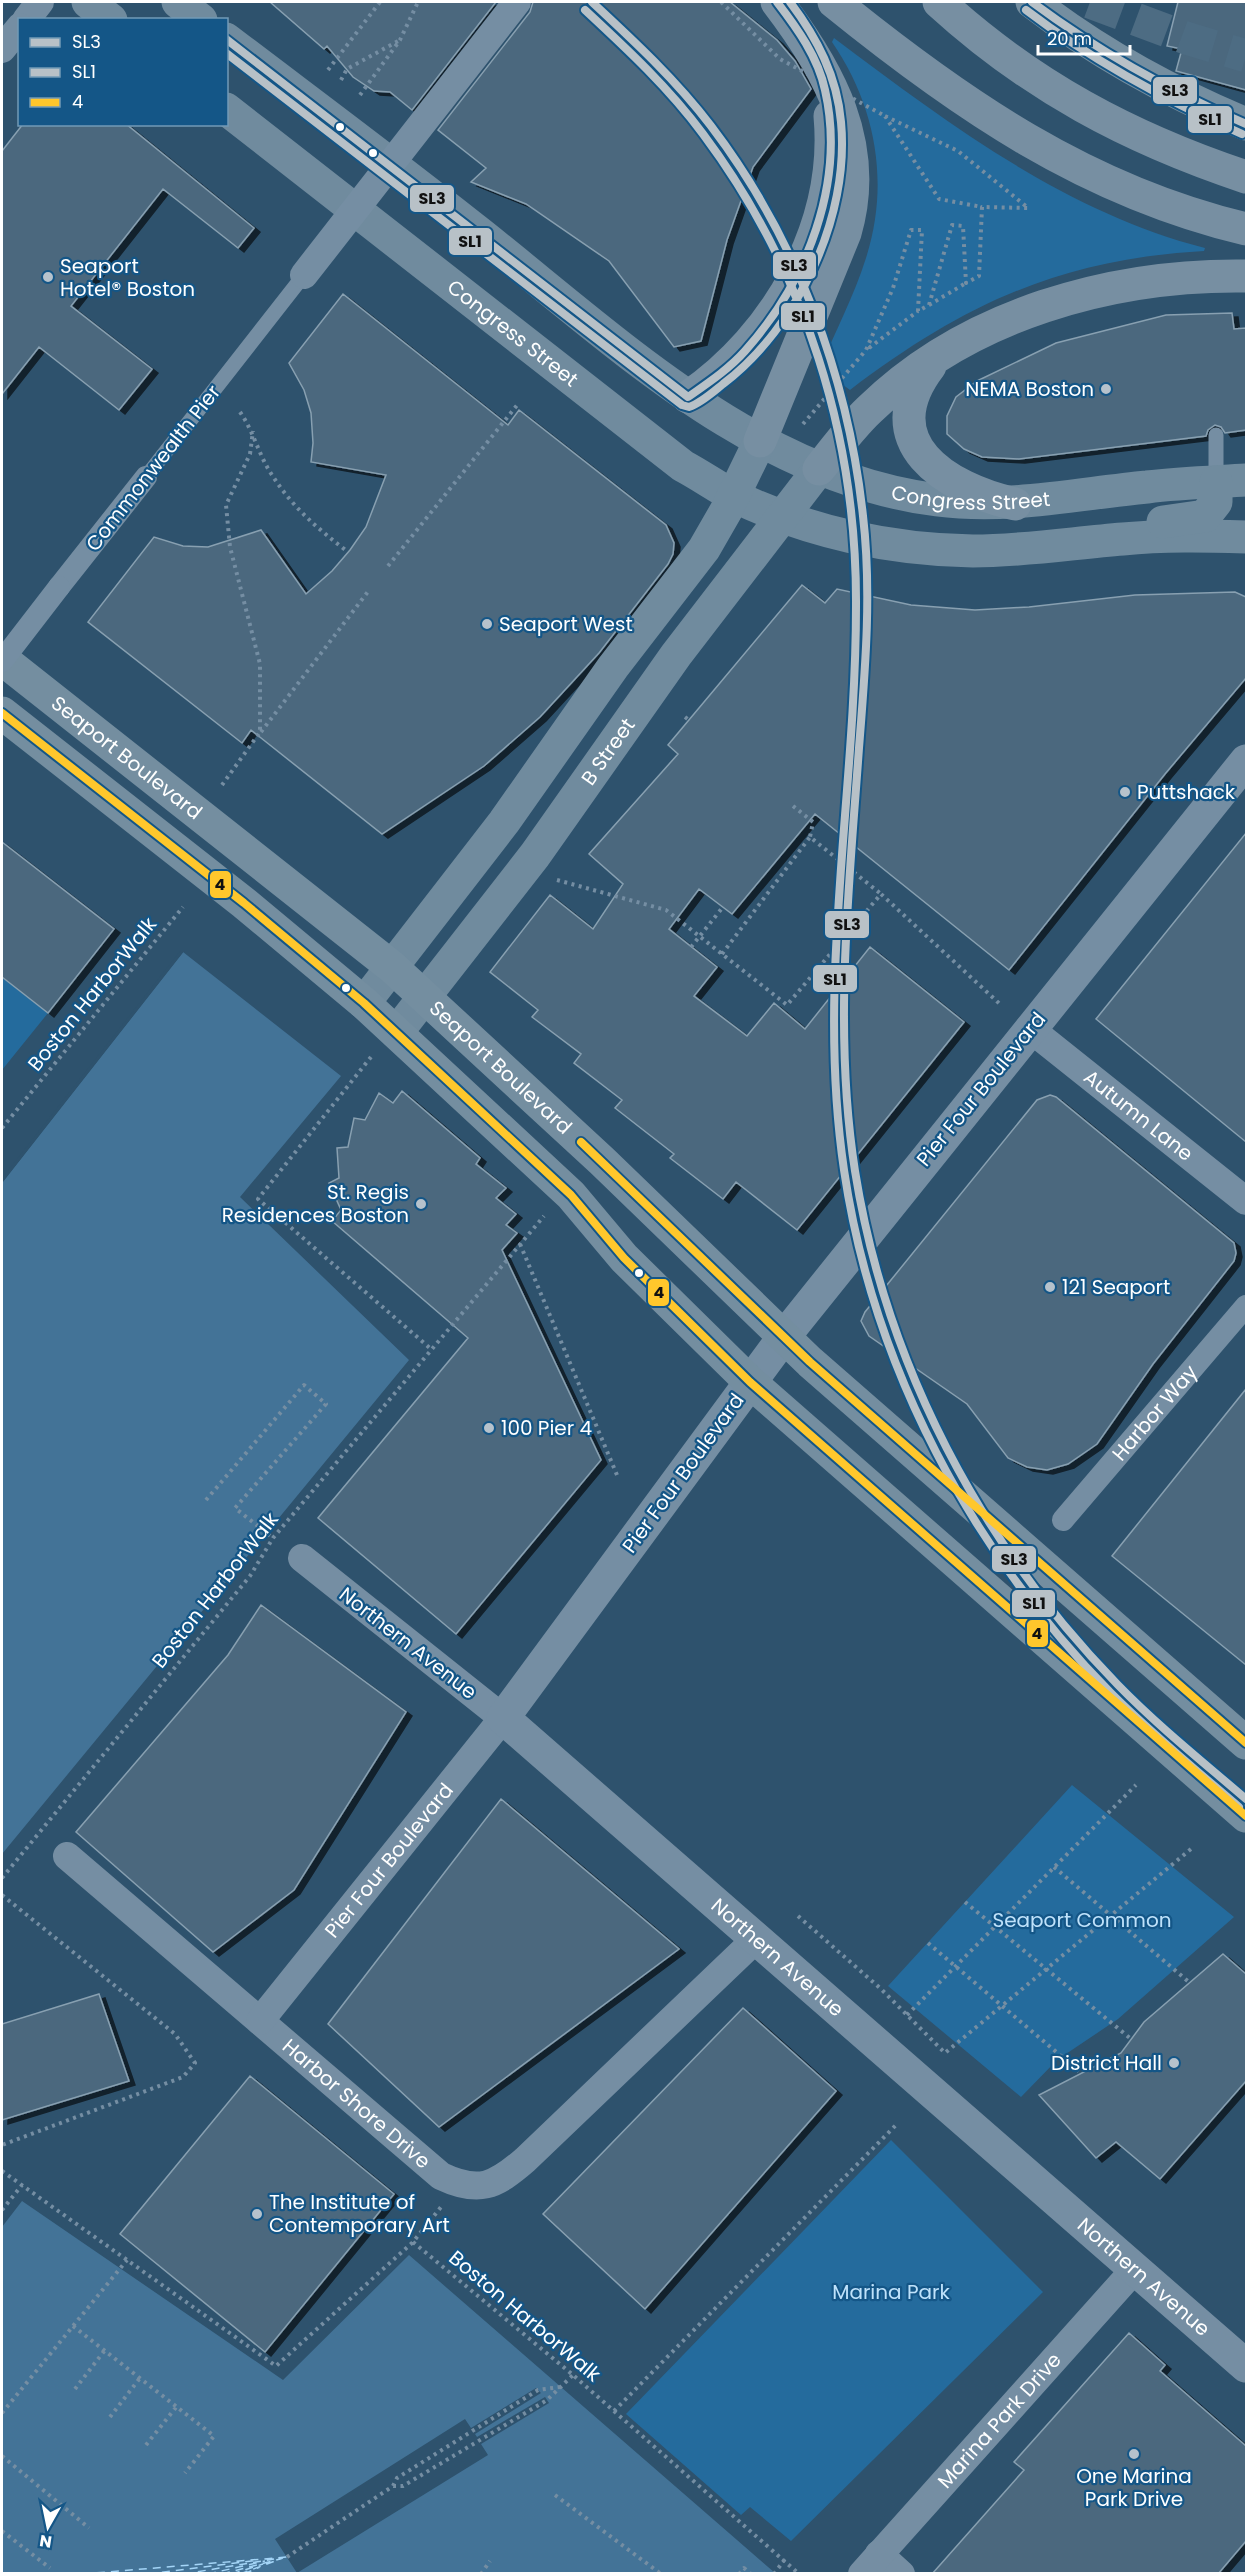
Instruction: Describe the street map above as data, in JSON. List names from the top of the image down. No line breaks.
{"streets":{"main road":["Congress Street","B Street","Seaport Boulevard"],"street":["Commonwealth Pier","Pier Four Boulevard","Autumn Lane","Harbor Way","Northern Avenue","Harbor Shore Drive","Marina Park Drive"],"path":["Boston HarborWalk"]},"crossings":[["Congress Street","B Street"],["Commonwealth Pier","Seaport Boulevard"],["B Street","Seaport Boulevard"],["Seaport Boulevard","Pier Four Boulevard"],["Pier Four Boulevard","Autumn Lane"],["Pier Four Boulevard","Northern Avenue"],["Pier Four Boulevard","Harbor Shore Drive"],["Northern Avenue","Harbor Shore Drive"],["Northern Avenue","Marina Park Drive"]],"parks":["Seaport Common","Marina Park"],"places":["Seaport Hotel® Boston","NEMA Boston","Seaport West","Puttshack","St. Regis Residences Boston","121 Seaport","100 Pier 4","District Hall","The Institute of Contemporary Art","One Marina Park Drive"],"lines":["transit line SL3","transit line SL1","transit line 4"],"legend":["SL3","SL1","4"],"scale_bar":"20 m","north":"bottom"}
